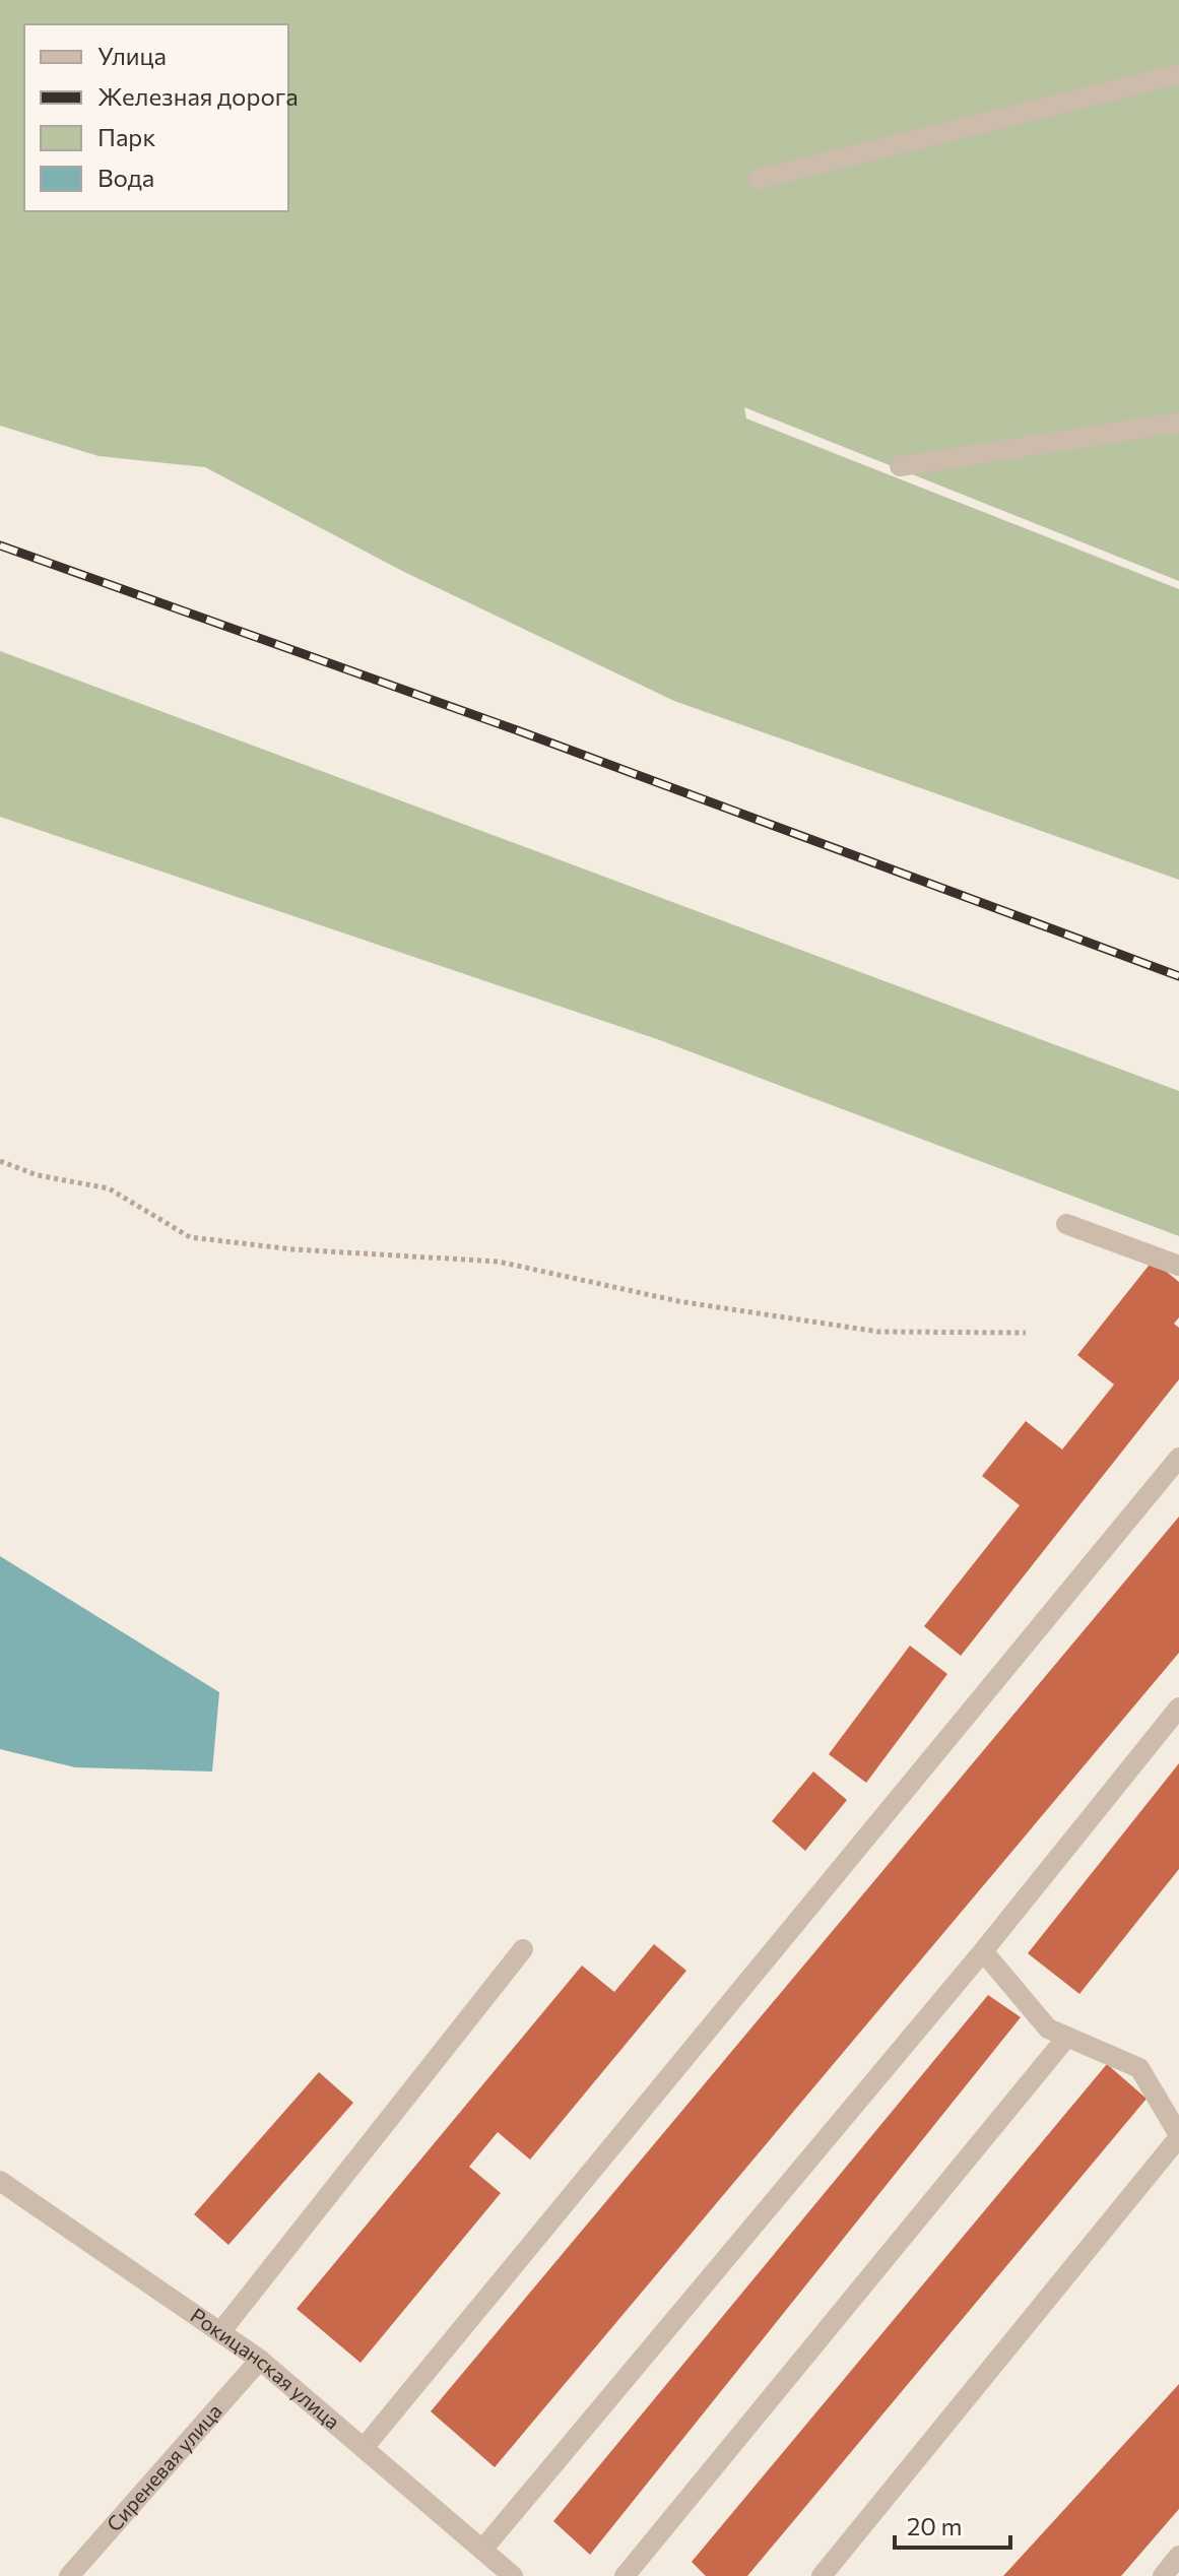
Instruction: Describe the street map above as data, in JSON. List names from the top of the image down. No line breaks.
{"streets":{"street":["Рокицанская улица","Сиреневая улица"]},"crossings":[["Рокицанская улица","Сиреневая улица"]],"legend":["Улица","Железная дорога","Парк","Вода"],"scale_bar":"20 m"}
